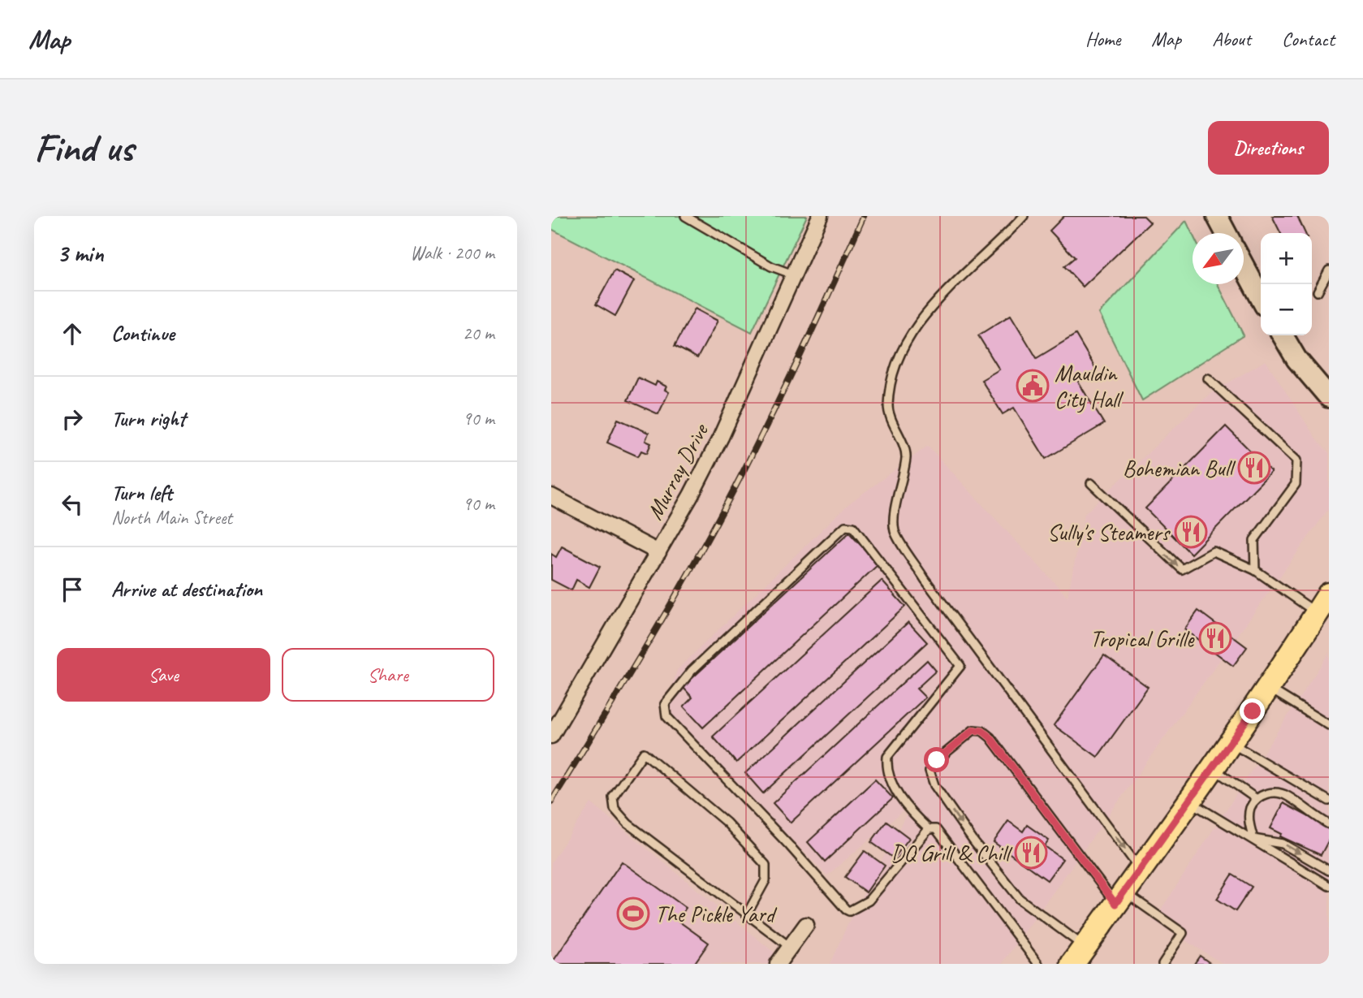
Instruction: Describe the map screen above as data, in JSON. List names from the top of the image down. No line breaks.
{"streets":{"street":["Murray Drive"]},"places":{"public building":["Mauldin City Hall"],"restaurant":["Bohemian Bull","Sully's Steamers","Tropical Grille","DQ Grill & Chill"],"sports":["The Pickle Yard"]},"north":"bottom left","page":{"header":"Map","nav":["Home","Map","About","Contact"],"buttons":["Directions",["Save","Share"]],"title":"Find us","heading":["3 min","Walk · 200 m"],"map_buttons":["+","−"],"list":[["Continue","20 m"],["Turn right","90 m"],["Turn left","North Main Street","90 m"],"Arrive at destination"]}}
